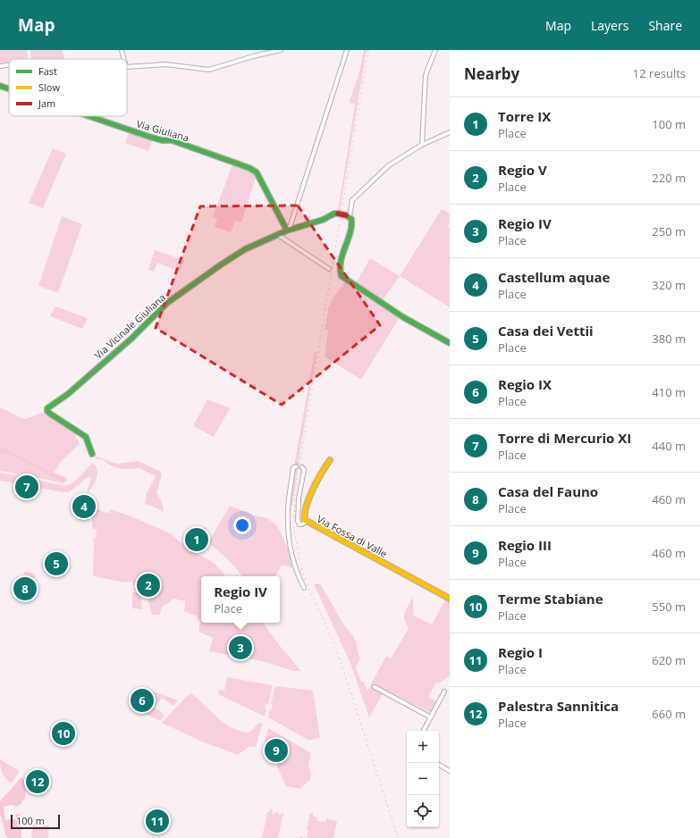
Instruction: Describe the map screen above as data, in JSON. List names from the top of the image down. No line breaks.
{"streets":{"street":["Via Giuliana","Via Vicinale Giuliana","Via Fossa di Valle"]},"crossings":[["Via Giuliana","Via Vicinale Giuliana"]],"legend":["Fast","Slow","Jam"],"scale_bar":"100 m","page":{"header":"Map","nav":["Map","Layers","Share"],"heading":["Nearby","12 results"],"list":[{"mark":"1","name":"Torre IX","note":"Place","value":"100 m"},{"mark":"2","name":"Regio V","note":"Place","value":"220 m"},{"mark":"3","name":"Regio IV","note":"Place","value":"250 m"},{"mark":"4","name":"Castellum aquae","note":"Place","value":"320 m"},{"mark":"5","name":"Casa dei Vettii","note":"Place","value":"380 m"},{"mark":"6","name":"Regio IX","note":"Place","value":"410 m"},{"mark":"7","name":"Torre di Mercurio XI","note":"Place","value":"440 m"},{"mark":"8","name":"Casa del Fauno","note":"Place","value":"460 m"},{"mark":"9","name":"Regio III","note":"Place","value":"460 m"},{"mark":"10","name":"Terme Stabiane","note":"Place","value":"550 m"},{"mark":"11","name":"Regio I","note":"Place","value":"620 m"},{"mark":"12","name":"Palestra Sannitica","note":"Place","value":"660 m"}],"pins":["7","4","1","5","2","8","3","6","10","9","12","11"],"popup":["Regio IV","Place"],"map_buttons":["+","−"],"scale":"100 m"}}
